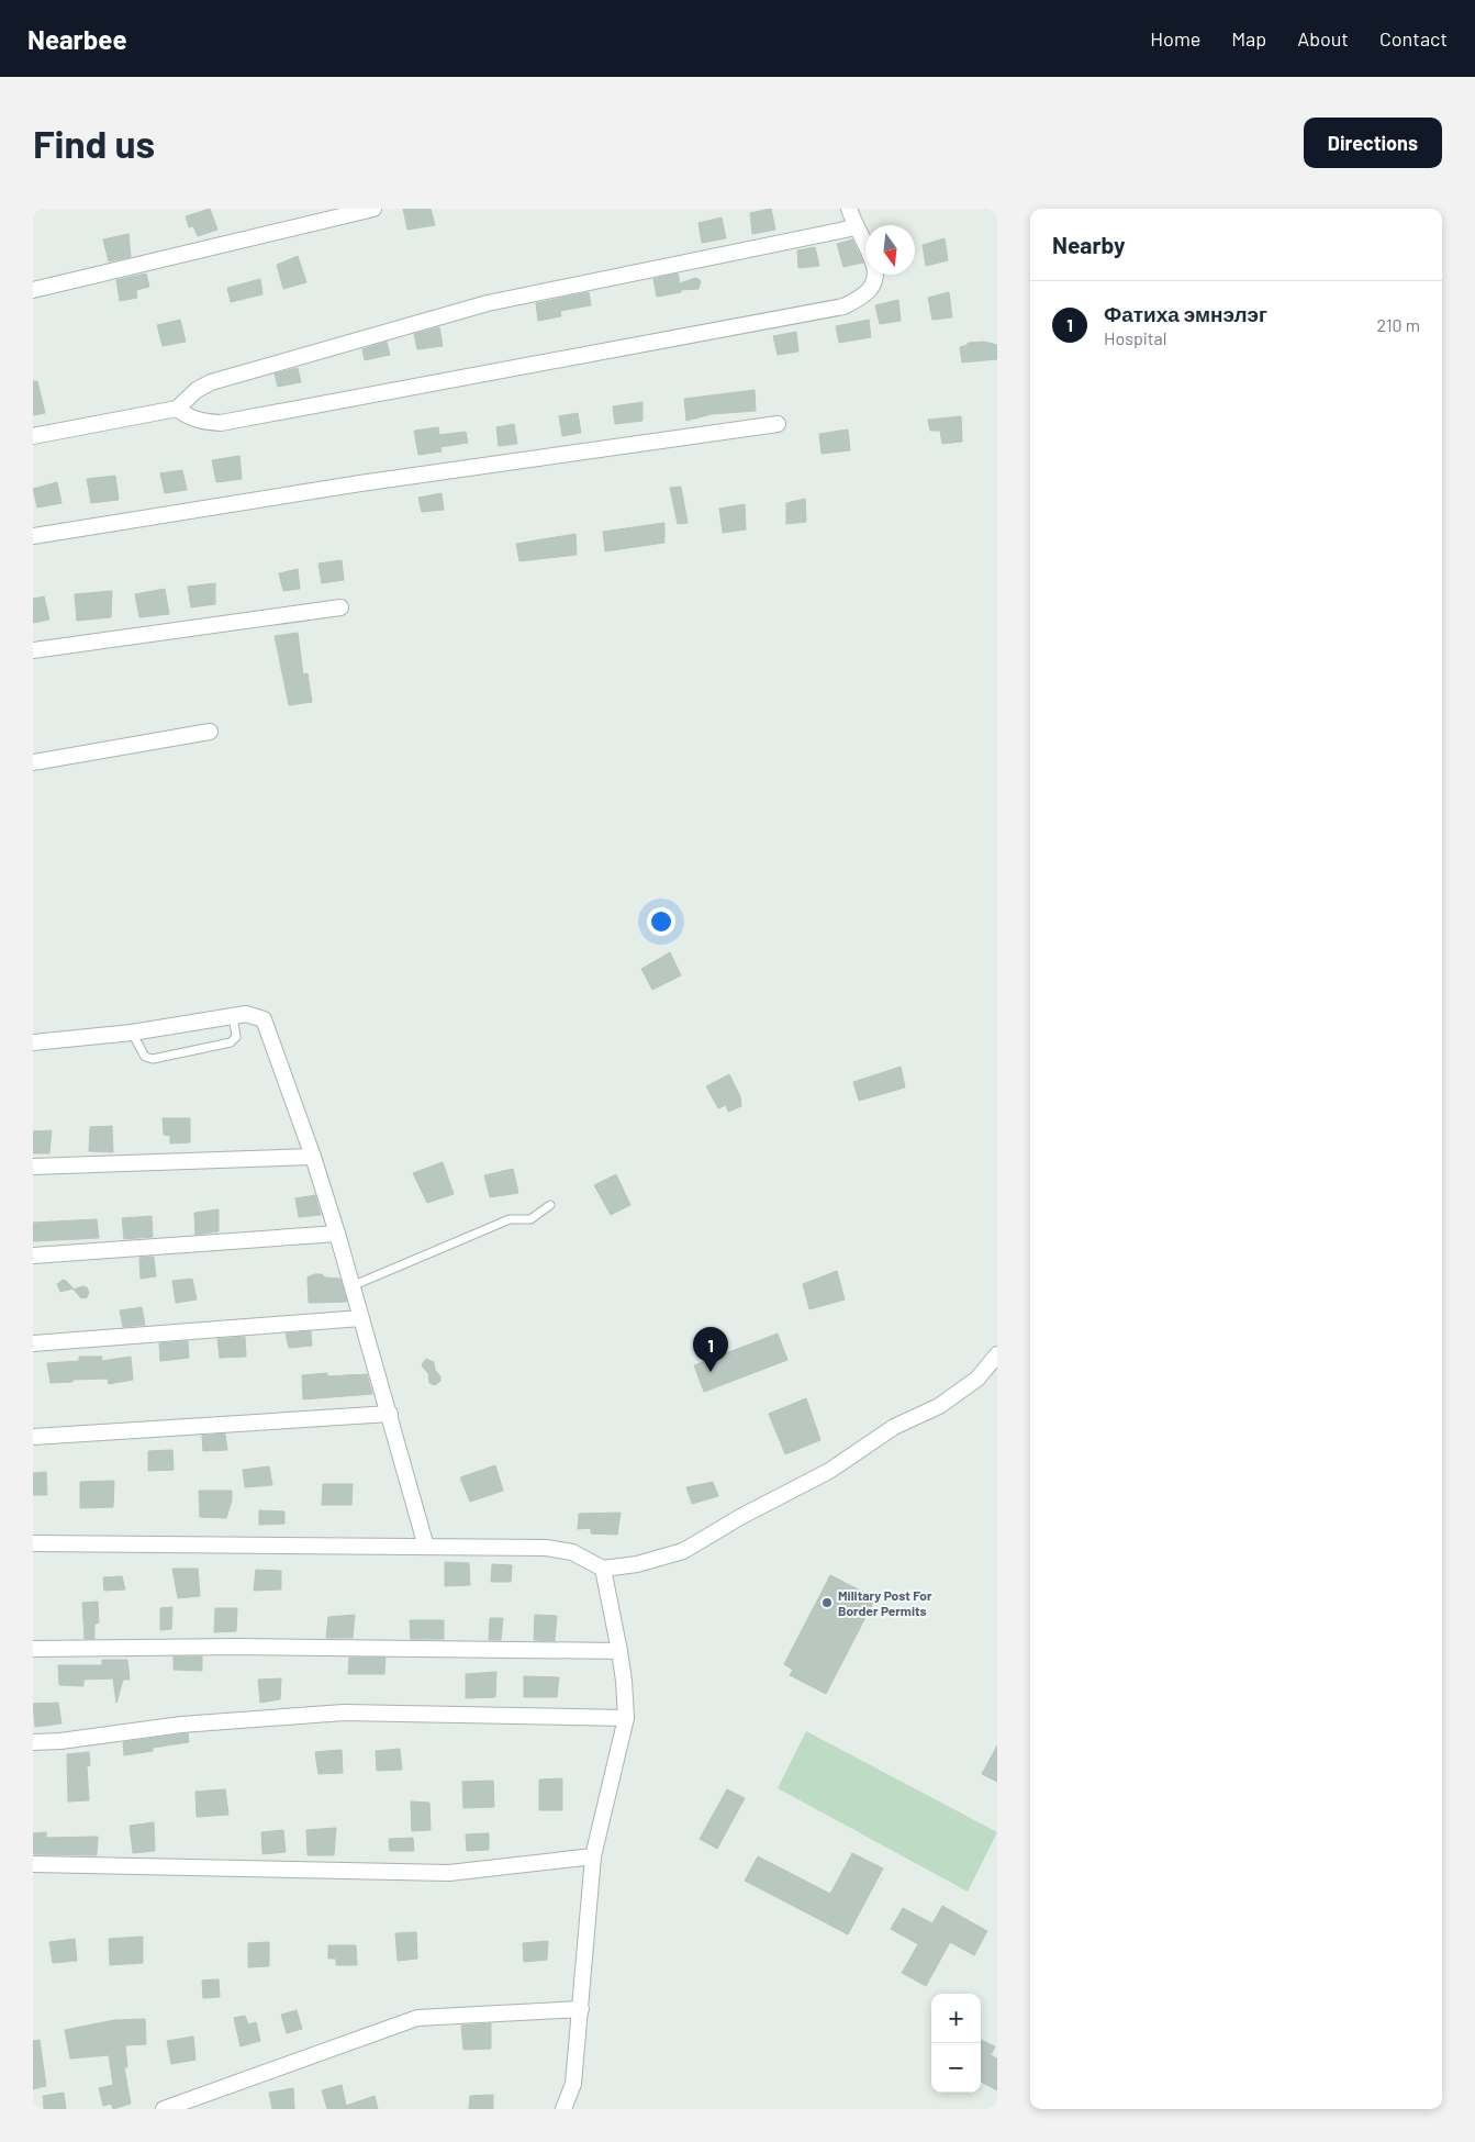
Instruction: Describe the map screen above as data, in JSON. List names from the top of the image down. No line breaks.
{"places":["Military Post For Border Permits"],"north":"bottom","page":{"header":"Nearbee","nav":["Home","Map","About","Contact"],"buttons":"Directions","title":"Find us","heading":"Nearby","list":[{"mark":"1","name":"Фатиха эмнэлэг","note":"Hospital","value":"210 m"}],"pins":"1","map_buttons":["+","−"]}}
